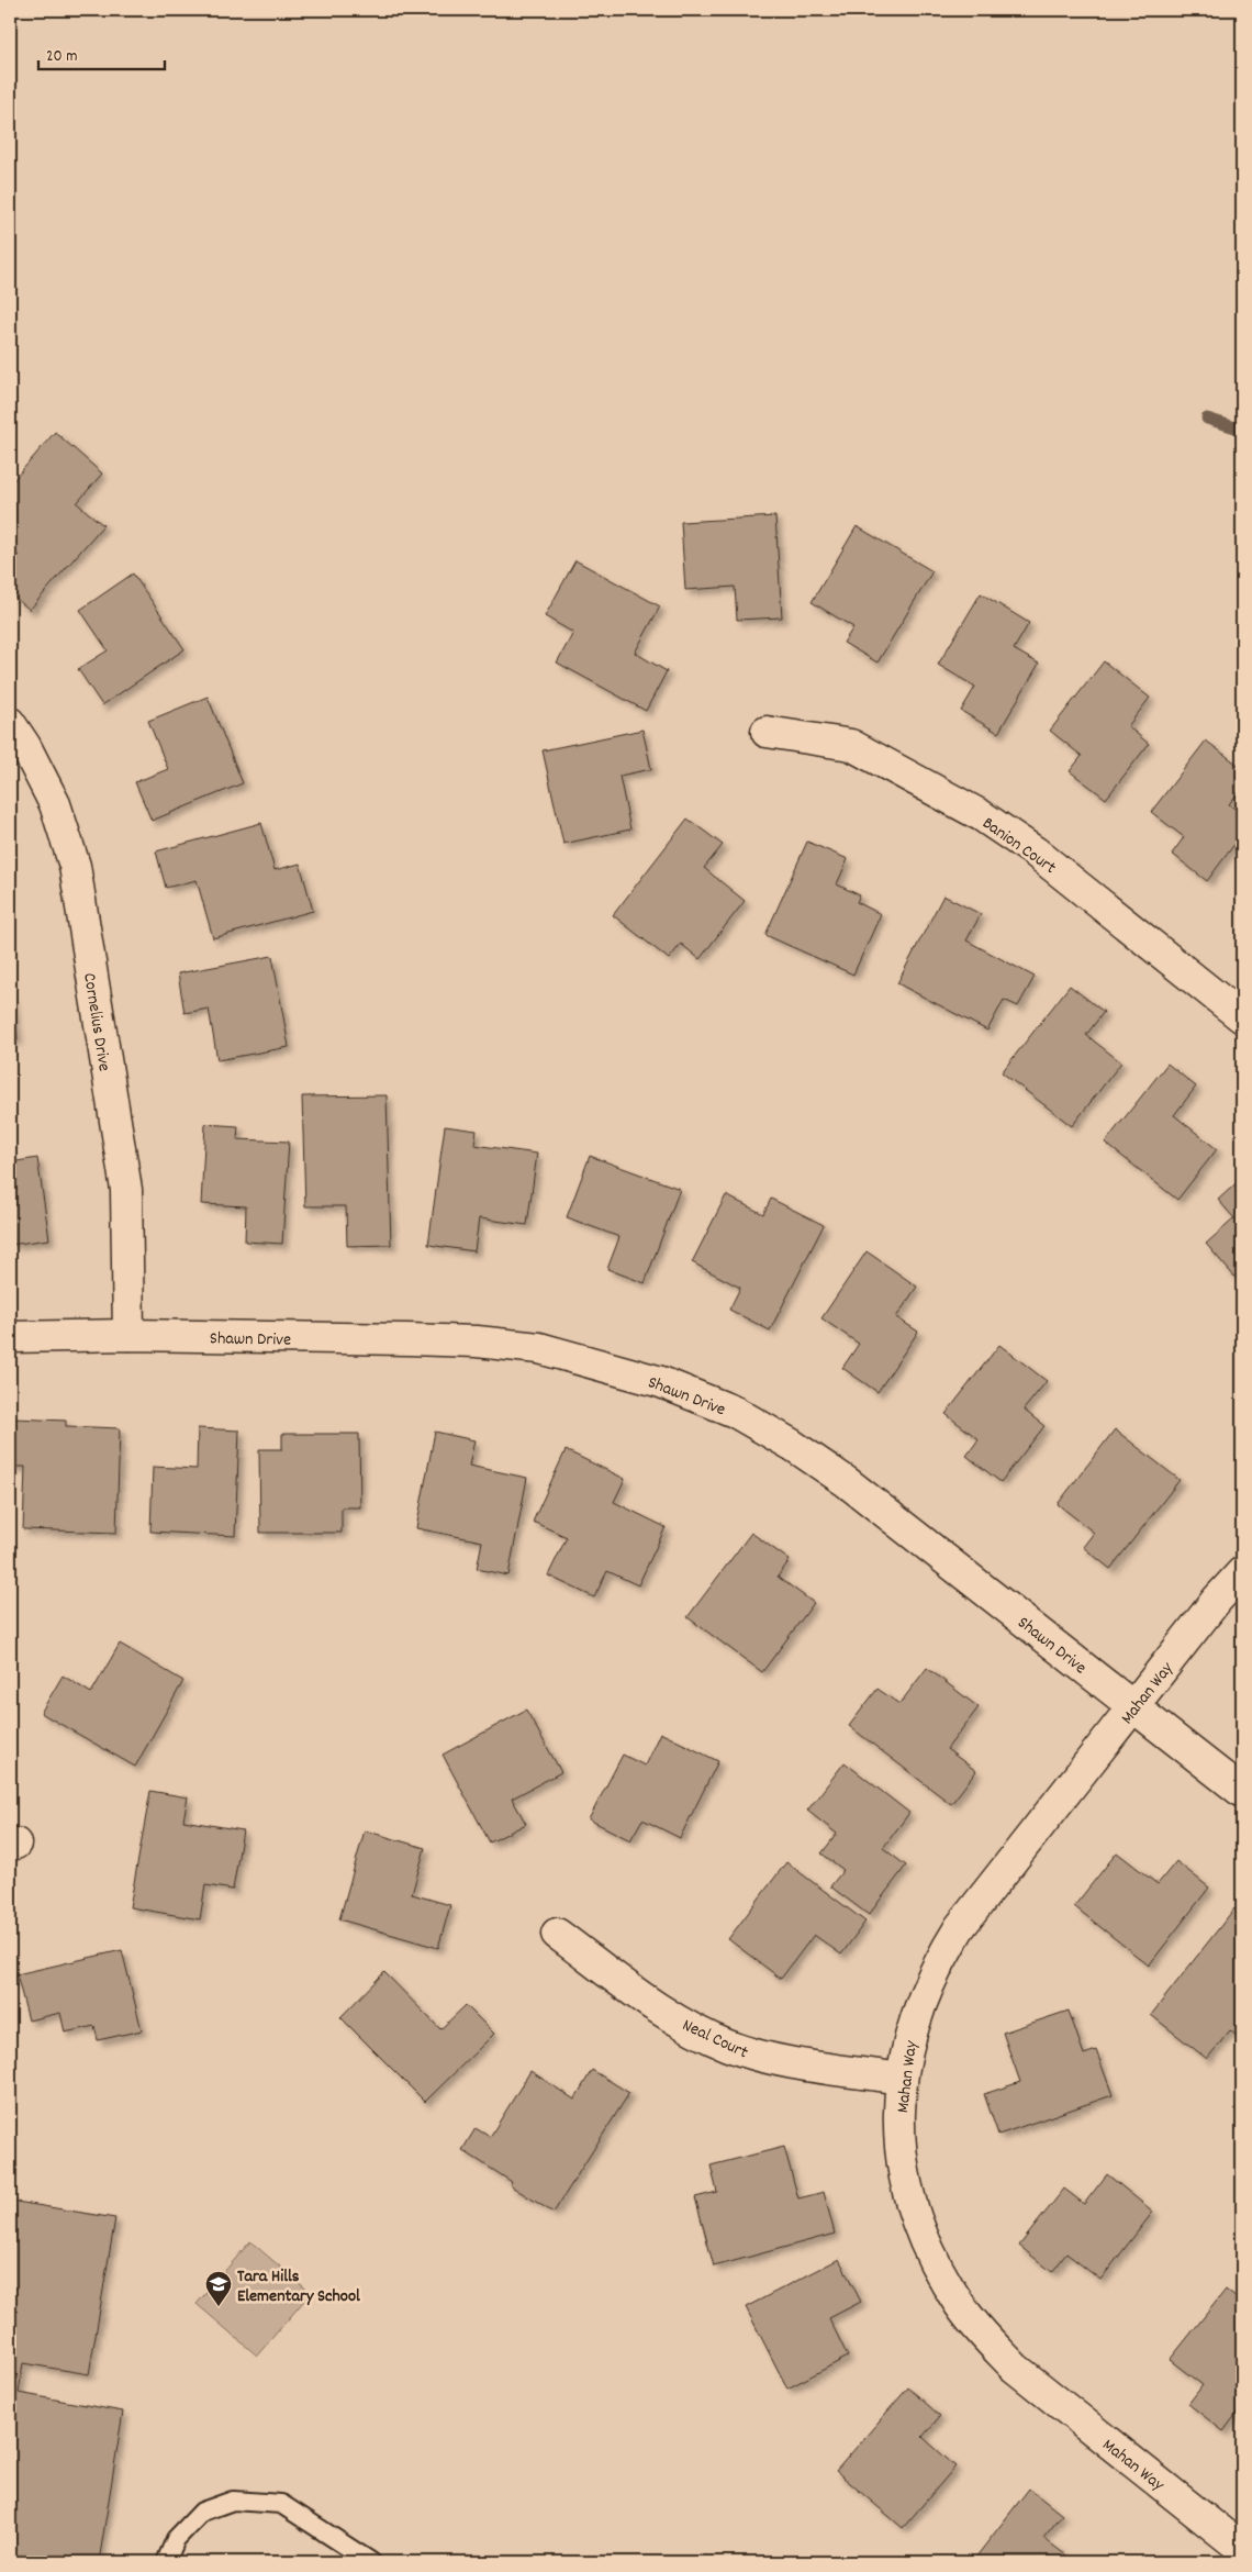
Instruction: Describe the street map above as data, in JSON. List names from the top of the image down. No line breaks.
{"streets":{"street":["Banion Court","Cornelius Drive","Shawn Drive","Mahan Way","Neal Court"]},"crossings":[["Cornelius Drive","Shawn Drive"],["Shawn Drive","Mahan Way"],["Mahan Way","Neal Court"]],"places":{"school or university":["Tara Hills Elementary School"]},"scale_bar":"20 m"}
